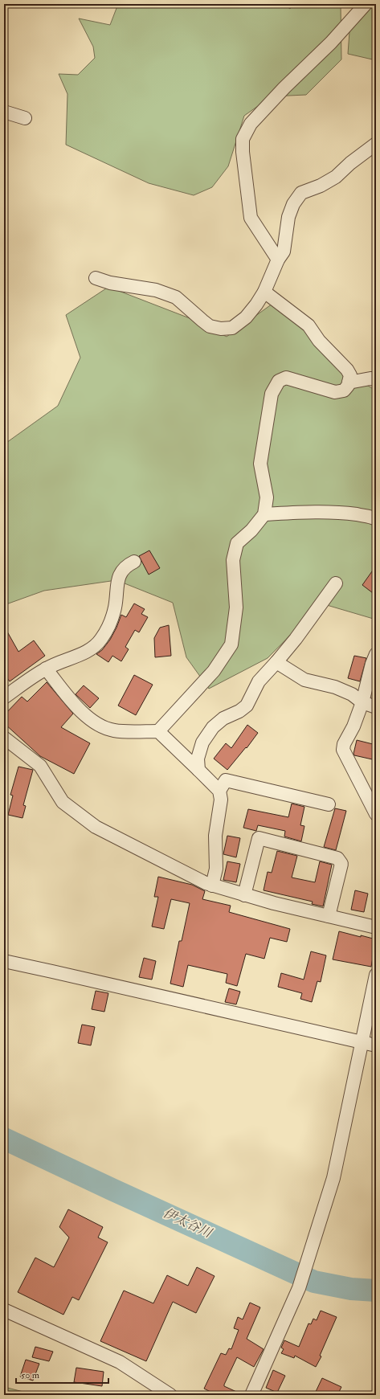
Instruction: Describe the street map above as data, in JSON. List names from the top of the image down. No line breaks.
{"water":["伊太谷川"],"scale_bar":"50 m"}
